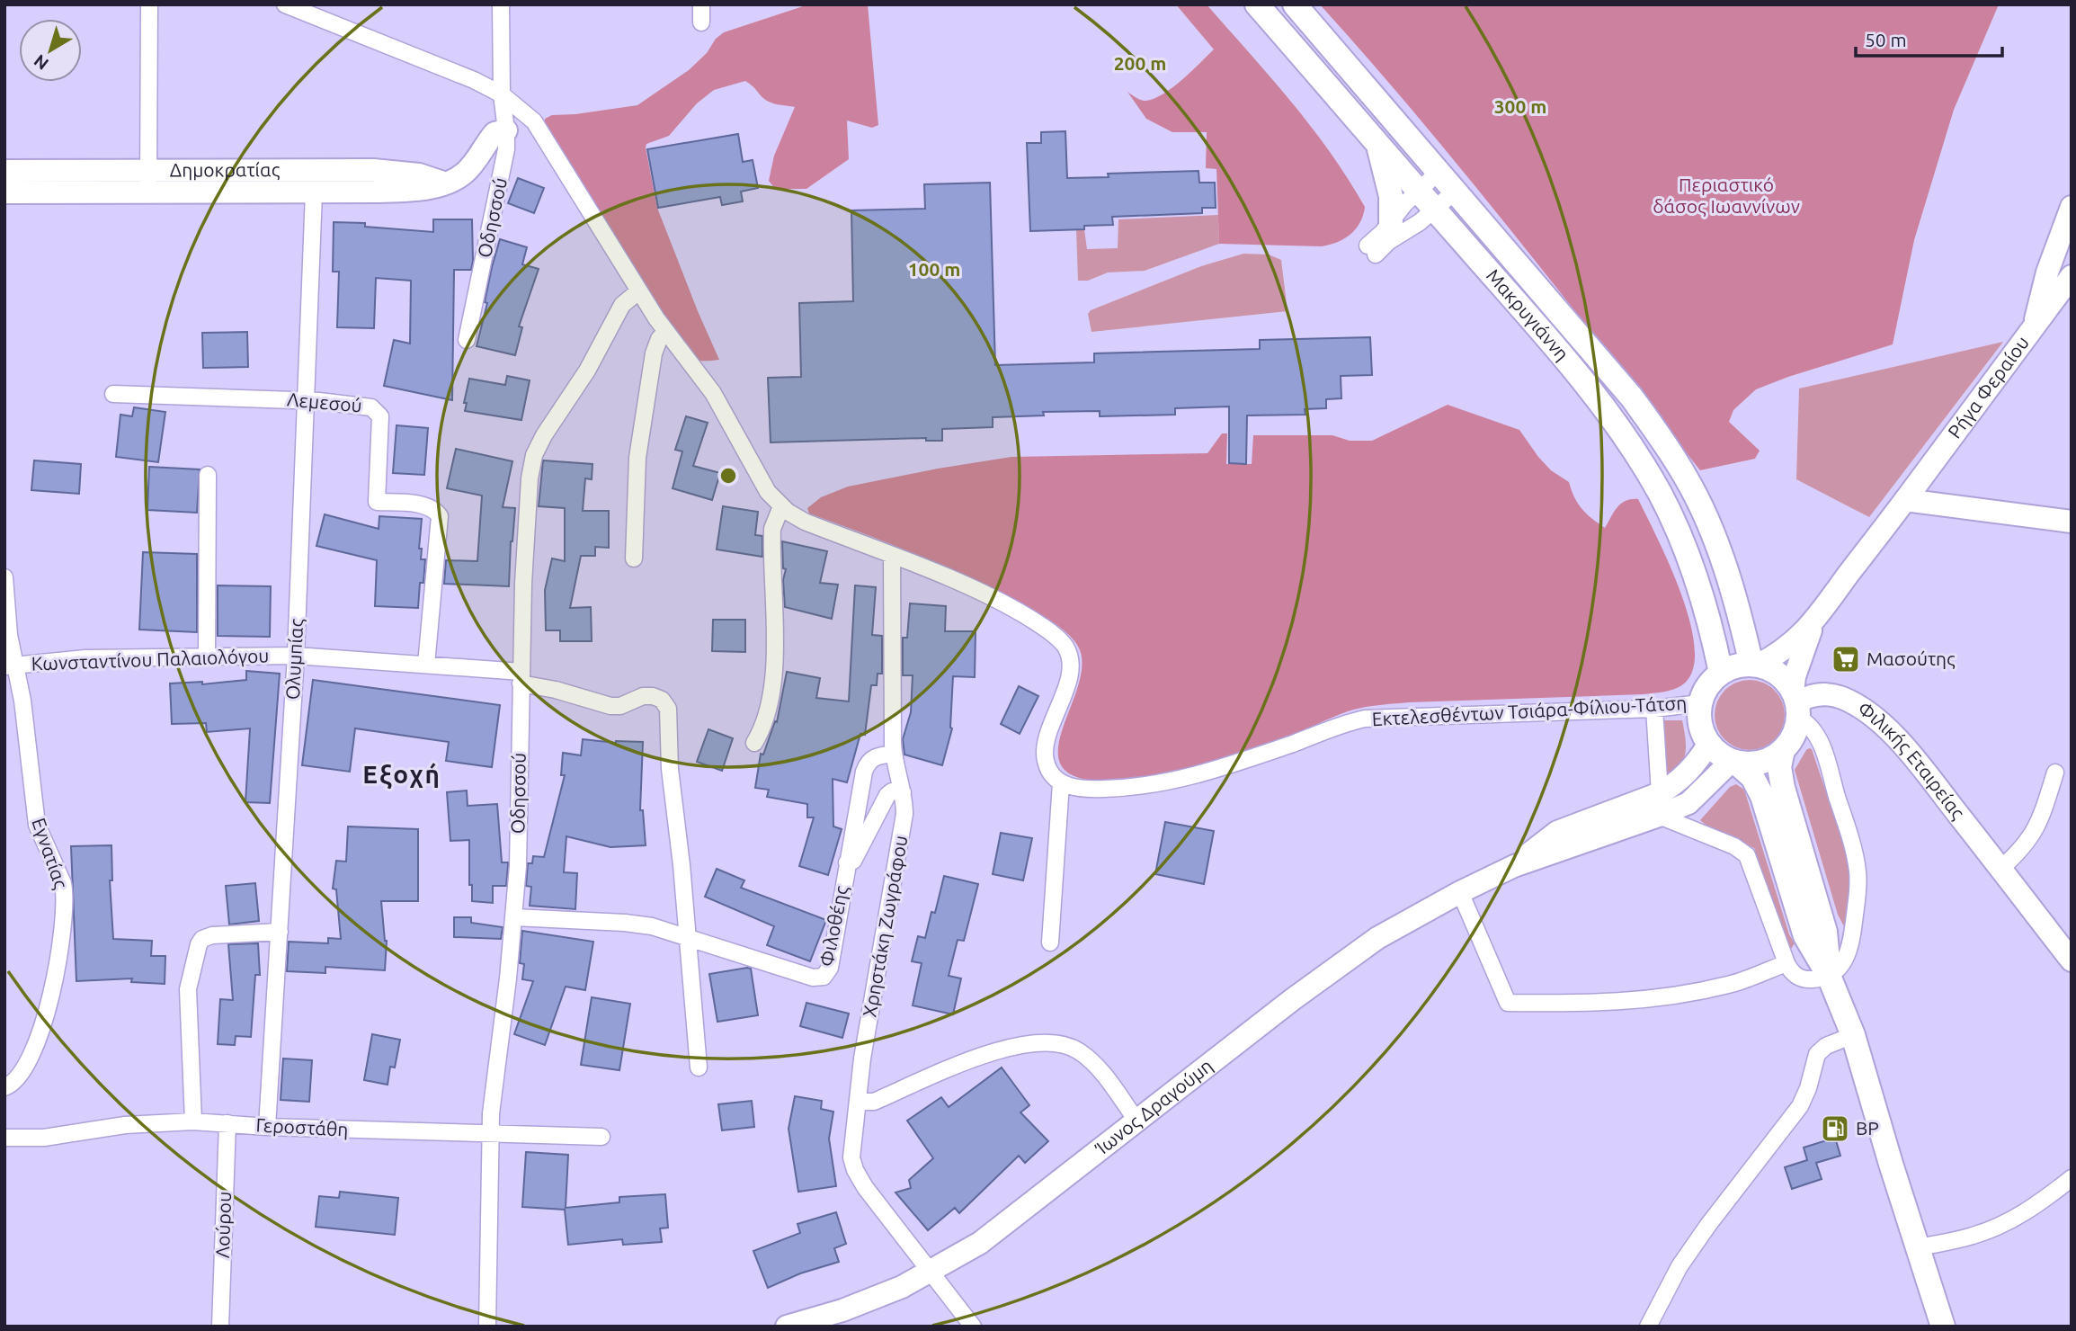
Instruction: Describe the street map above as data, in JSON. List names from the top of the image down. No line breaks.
{"streets":{"main road":["Μακρυγιάννη"],"street":["Δημοκρατίας","Οδησσού","Ρήγα Φεραίου","Λεμεσού","Ολυμπίας","Κωνσταντίνου Παλαιολόγου","Εκτελεσθέντων Τσιάρα-Φίλιου-Τάτση","Φιλικής Εταιρείας","Εγνατίας","Φιλοθέης","Χρηστάκη Ζωγράφου","Ίωνος Δραγούμη","Γεροστάθη","Λούρου"]},"crossings":[["Δημοκρατίας","Οδησσού"],["Δημοκρατίας","Ολυμπίας"],["Οδησσού","Κωνσταντίνου Παλαιολόγου"],["Οδησσού","Γεροστάθη"],["Μακρυγιάννη","Εκτελεσθέντων Τσιάρα-Φίλιου-Τάτση"],["Μακρυγιάννη","Φιλικής Εταιρείας"],["Λεμεσού","Ολυμπίας"],["Λεμεσού","Κωνσταντίνου Παλαιολόγου"],["Ολυμπίας","Κωνσταντίνου Παλαιολόγου"],["Ολυμπίας","Γεροστάθη"],["Κωνσταντίνου Παλαιολόγου","Εγνατίας"],["Κωνσταντίνου Παλαιολόγου","Φιλοθέης"],["Εκτελεσθέντων Τσιάρα-Φίλιου-Τάτση","Φιλικής Εταιρείας"],["Φιλοθέης","Χρηστάκη Ζωγράφου"],["Χρηστάκη Ζωγράφου","Ίωνος Δραγούμη"],["Γεροστάθη","Λούρου"]],"districts":["Εξοχή"],"parks":["Περιαστικό δάσος Ιωαννίνων"],"places":{"supermarket":["Μασούτης"],"fuel station":["BP"]},"scale_bar":"50 m","north":"bottom left","rings":["200 m","300 m","100 m"]}
